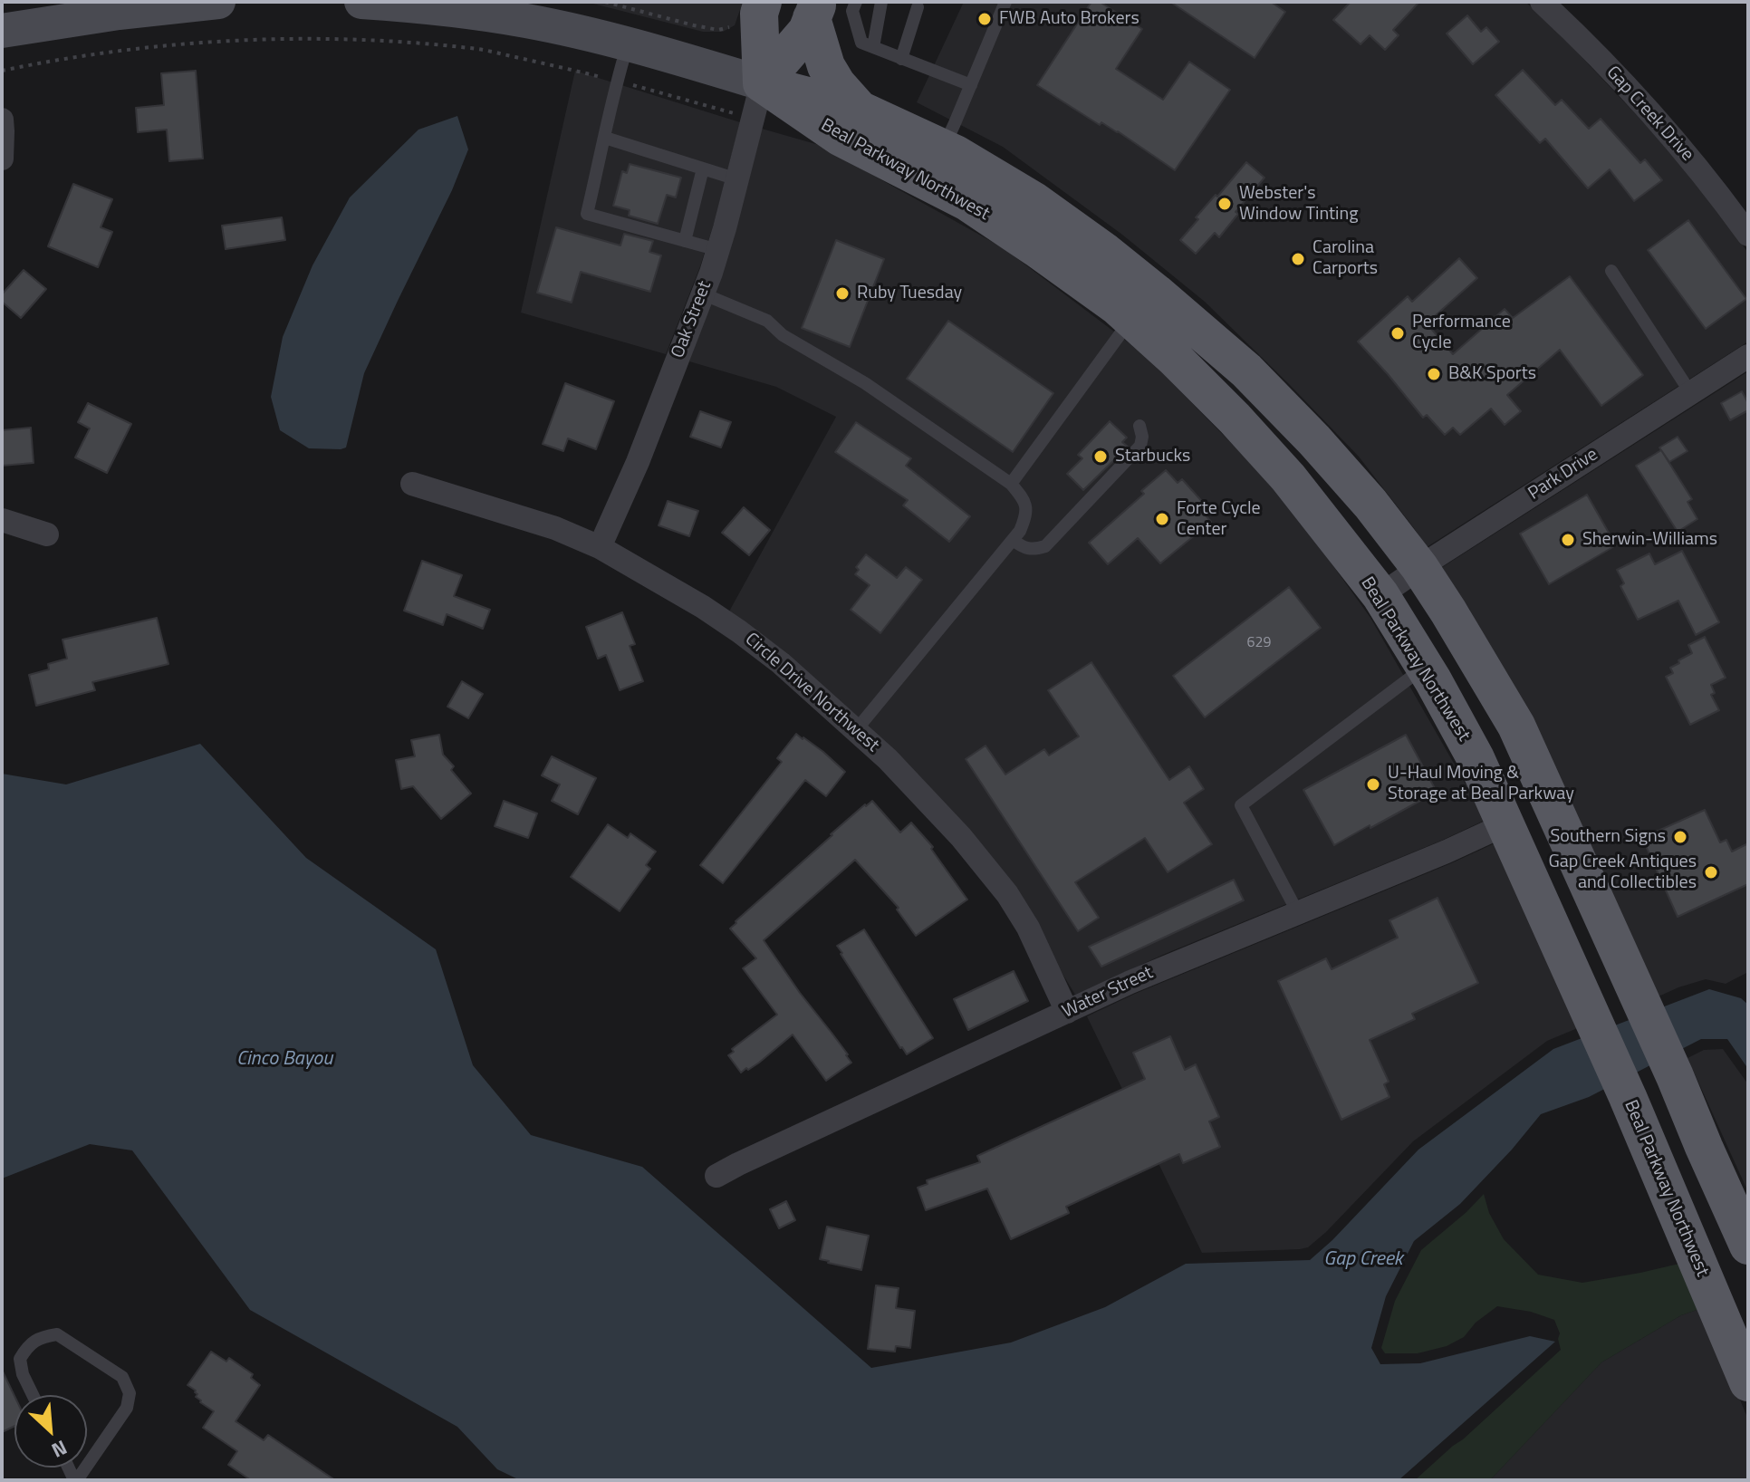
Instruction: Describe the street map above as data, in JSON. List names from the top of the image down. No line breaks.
{"streets":{"main road":["Beal Parkway Northwest"],"street":["Gap Creek Drive","Oak Street","Park Drive","Circle Drive Northwest","Water Street"]},"crossings":[["Beal Parkway Northwest","Oak Street"],["Beal Parkway Northwest","Park Drive"],["Beal Parkway Northwest","Water Street"],["Oak Street","Circle Drive Northwest"],["Circle Drive Northwest","Water Street"]],"water":["Cinco Bayou","Gap Creek"],"places":["FWB Auto Brokers","Webster's Window Tinting","Carolina Carports","Ruby Tuesday","Performance Cycle","B&K Sports","Starbucks","Forte Cycle Center","Sherwin-Williams","U-Haul Moving & Storage at Beal Parkway","Southern Signs","Gap Creek Antiques and Collectibles"],"house_numbers":["629"],"north":"bottom right"}
